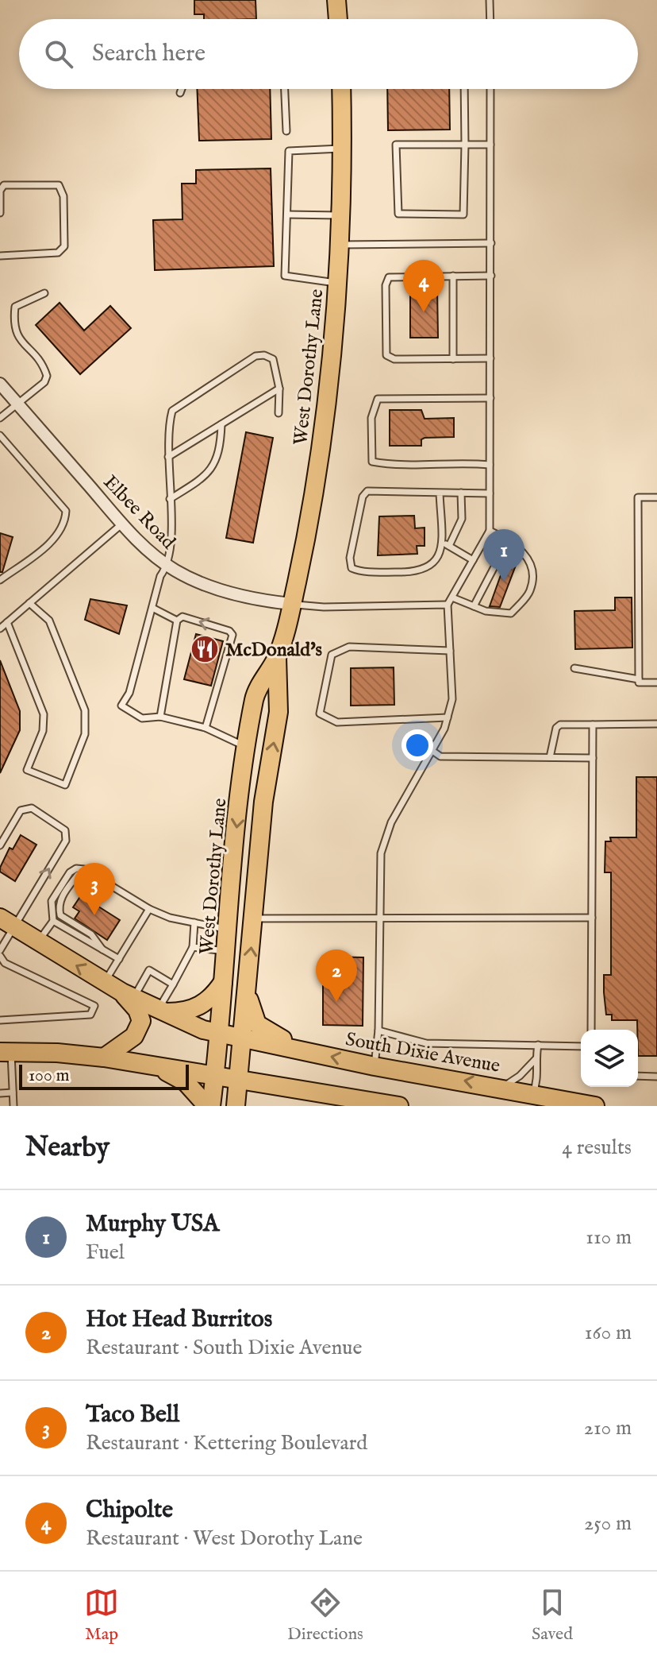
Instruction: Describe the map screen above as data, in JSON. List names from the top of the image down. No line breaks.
{"streets":{"main road":["West Dorothy Lane","South Dixie Avenue"],"street":["Elbee Road"]},"crossings":[["West Dorothy Lane","Elbee Road"],["West Dorothy Lane","South Dixie Avenue"]],"places":{"restaurant":["McDonald's"]},"scale_bar":"100 m","page":{"search":"Search here","pins":["4","1","3","2"],"scale":"100 m","heading":["Nearby","4 results"],"list":[{"mark":"1","name":"Murphy USA","note":"Fuel","value":"110 m"},{"mark":"2","name":"Hot Head Burritos","note":"Restaurant · South Dixie Avenue","value":"160 m"},{"mark":"3","name":"Taco Bell","note":"Restaurant · Kettering Boulevard","value":"210 m"},{"mark":"4","name":"Chipolte","note":"Restaurant · West Dorothy Lane","value":"250 m"}],"nav":["Map","Directions","Saved"]}}
